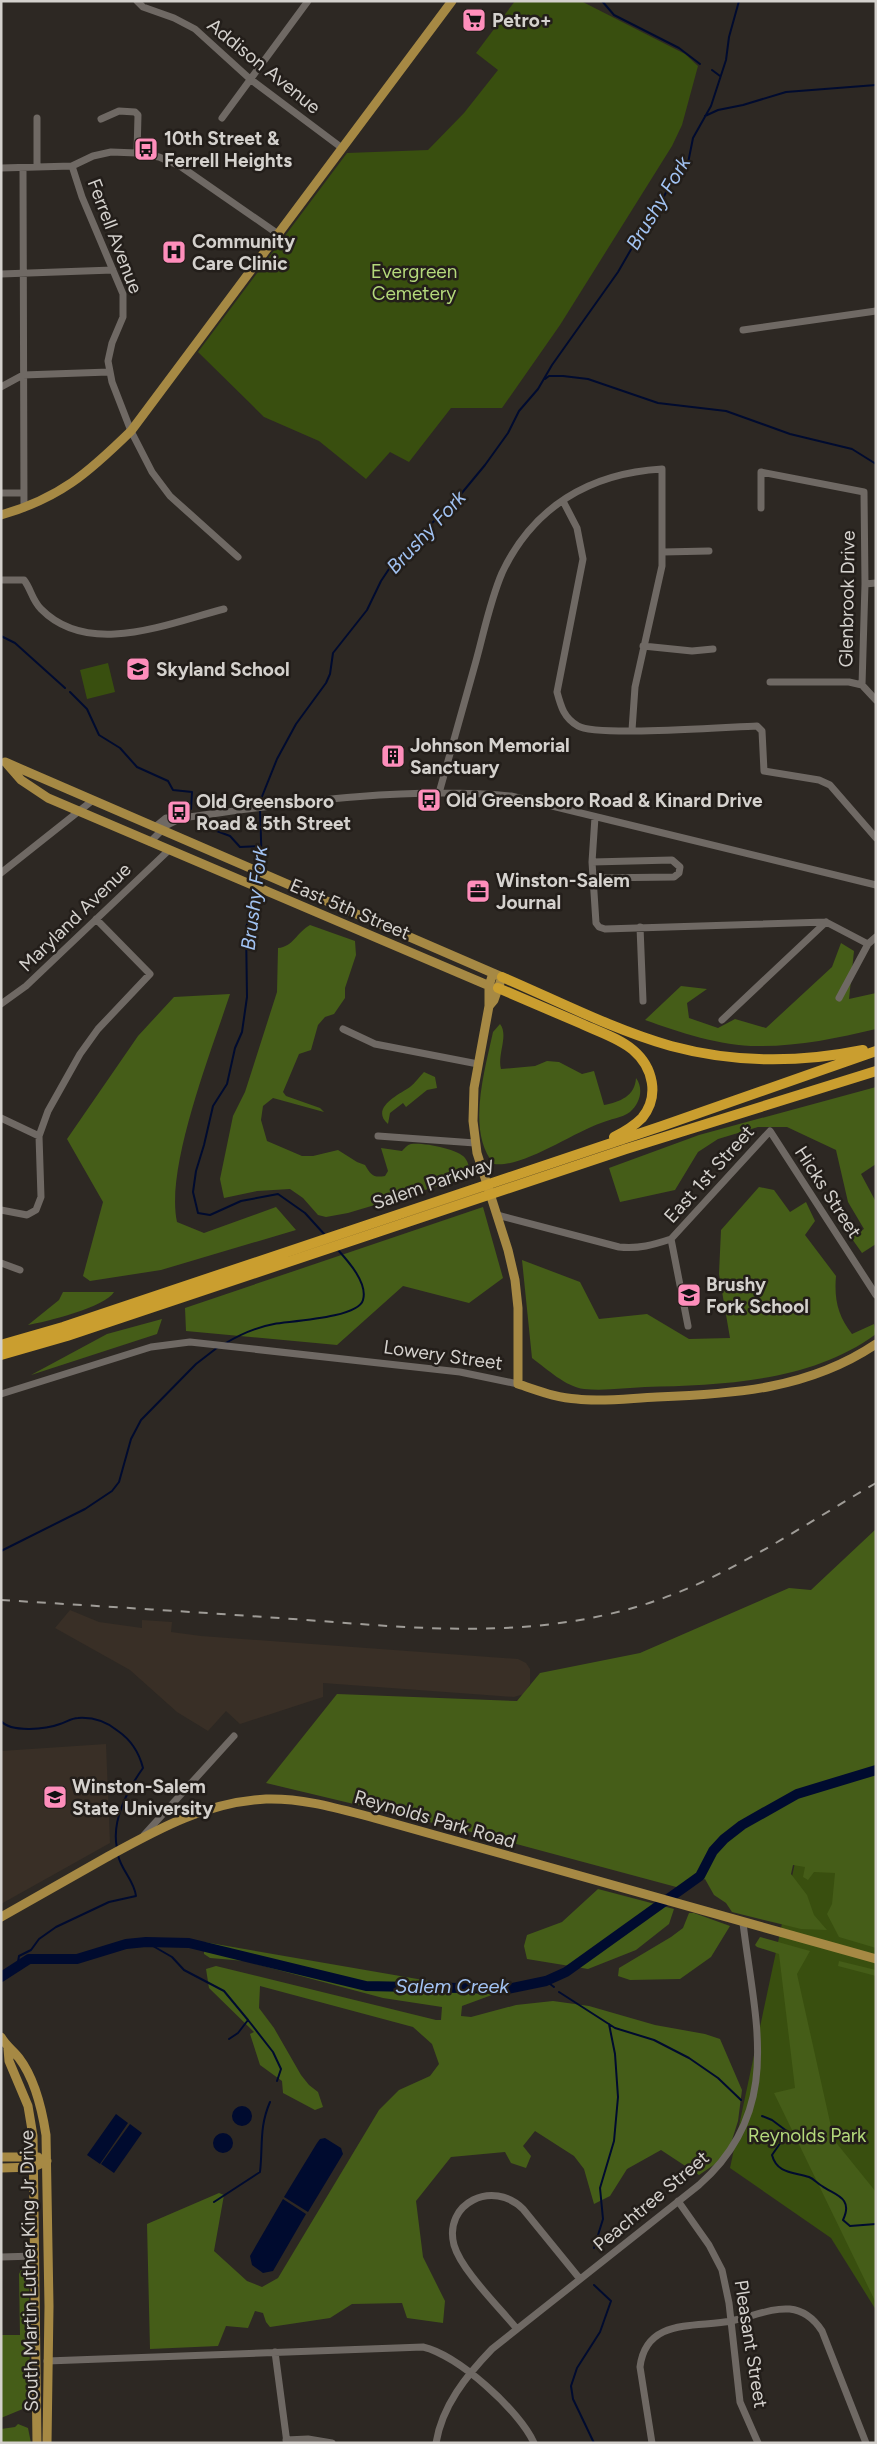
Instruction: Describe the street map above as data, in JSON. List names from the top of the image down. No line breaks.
{"streets":{"highway":["Salem Parkway"],"main road":["East 5th Street","Lowery Street","Reynolds Park Road","South Martin Luther King Jr Drive"],"street":["Addison Avenue","Ferrell Avenue","Glenbrook Drive","Maryland Avenue","East 1st Street","Hicks Street","Peachtree Street","Pleasant Street"]},"crossings":[["East 5th Street","Maryland Avenue"],["East 1st Street","Hicks Street"],["Reynolds Park Road","Peachtree Street"],["Peachtree Street","Pleasant Street"]],"water":["Brushy Fork","Salem Creek"],"parks":["Evergreen Cemetery","Reynolds Park"],"places":{"supermarket":["Petro+"],"bus stop":["10th Street & Ferrell Heights","Old Greensboro Road & Kinard Drive","Old Greensboro Road & 5th Street"],"hospital":["Community Care Clinic"],"school or university":["Skyland School","Brushy Fork School","Winston-Salem State University"],"building":["Johnson Memorial Sanctuary"],"office":["Winston-Salem Journal"]}}
